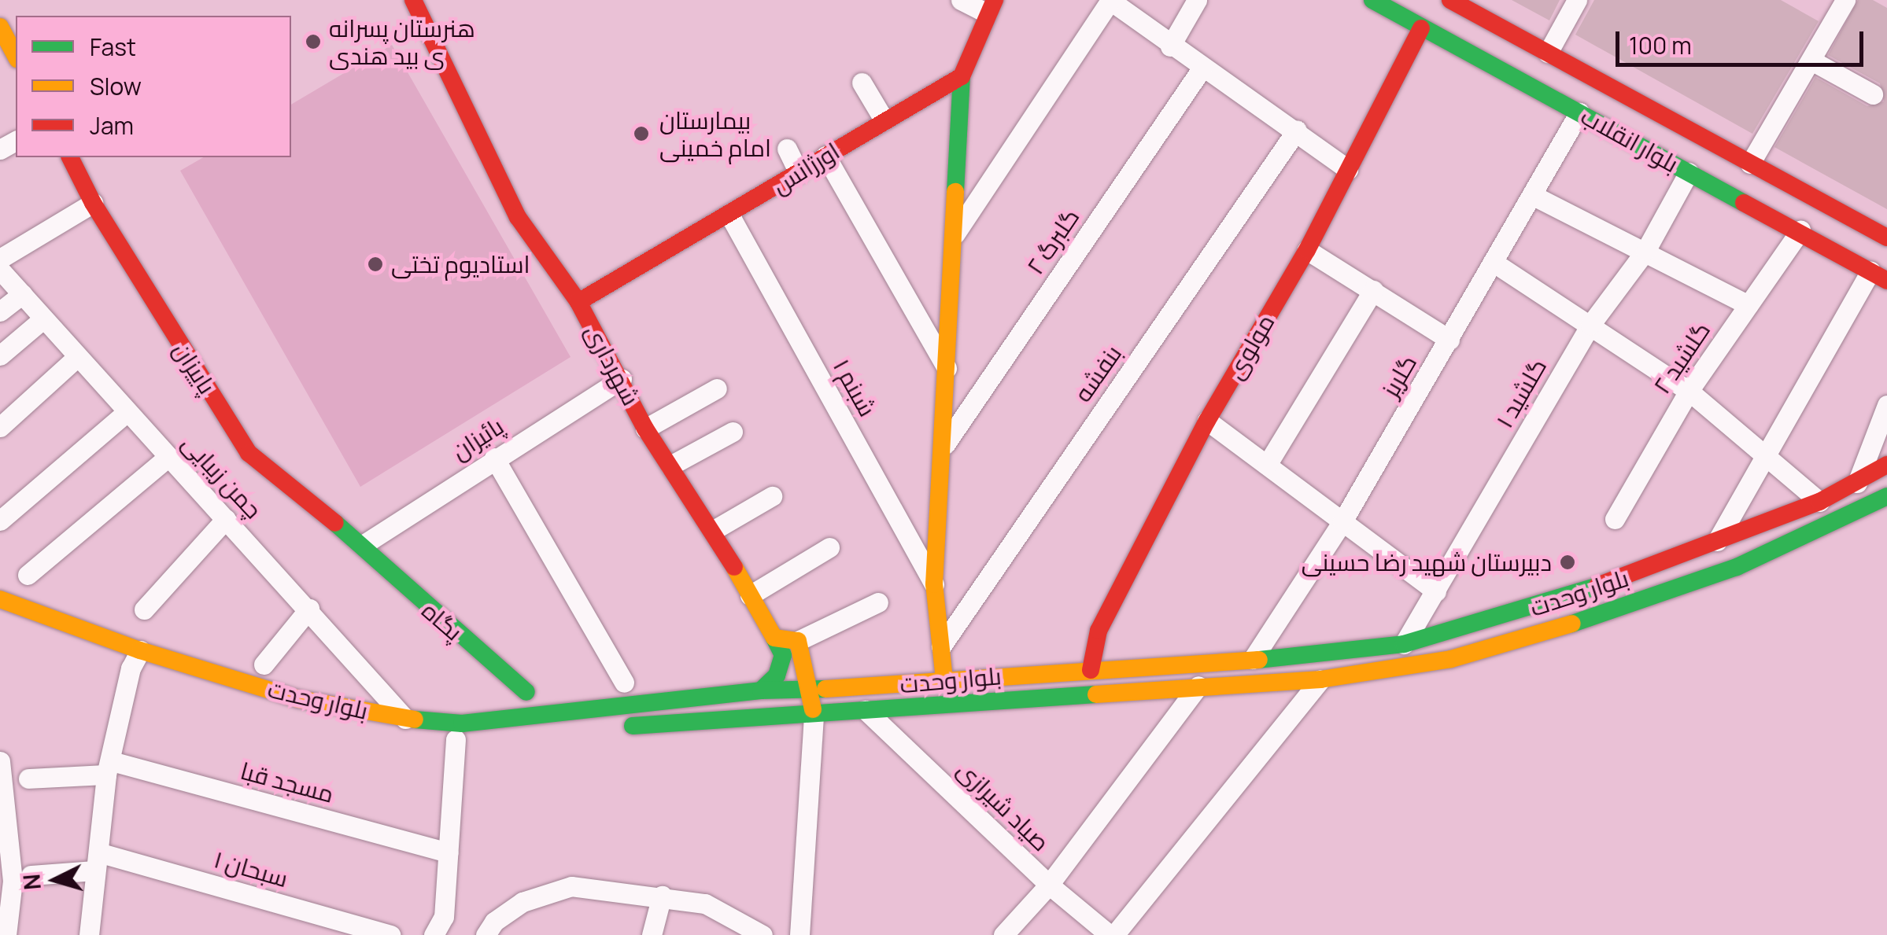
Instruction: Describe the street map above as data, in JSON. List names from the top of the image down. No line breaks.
{"streets":{"main road":["بلوار انقلاب","اورژانس","مولوی","شهرداری","پاییزان","بلوار وحدت","پگاه"],"street":["گلبرگ ۲","گلشید ۲","بنفشه","گلریز","شبنم ۱","گلشید ۱","پائیزان","چمن زیبایی","مسجد قبا","صیاد شیرازی","سبحان ۱"]},"crossings":[["بلوار انقلاب","مولوی"],["بلوار انقلاب","گلشید ۲"],["بلوار انقلاب","گلریز"],["بلوار انقلاب","گلشید ۱"],["اورژانس","شهرداری"],["اورژانس","شبنم ۱"],["مولوی","بلوار وحدت"],["شهرداری","پائیزان"],["پاییزان","پائیزان"],["پاییزان","پگاه"],["گلریز","بلوار وحدت"],["گلشید ۱","بلوار وحدت"],["پائیزان","پگاه"],["چمن زیبایی","بلوار وحدت"],["بلوار وحدت","صیاد شیرازی"]],"places":["هنرستان پسرانه ی بید هندی","بیمارستان امام خمینی","استادیوم تختی","دبیرستان شهید رضا حسینی"],"legend":["Fast","Slow","Jam"],"scale_bar":"100 m","north":"left"}
